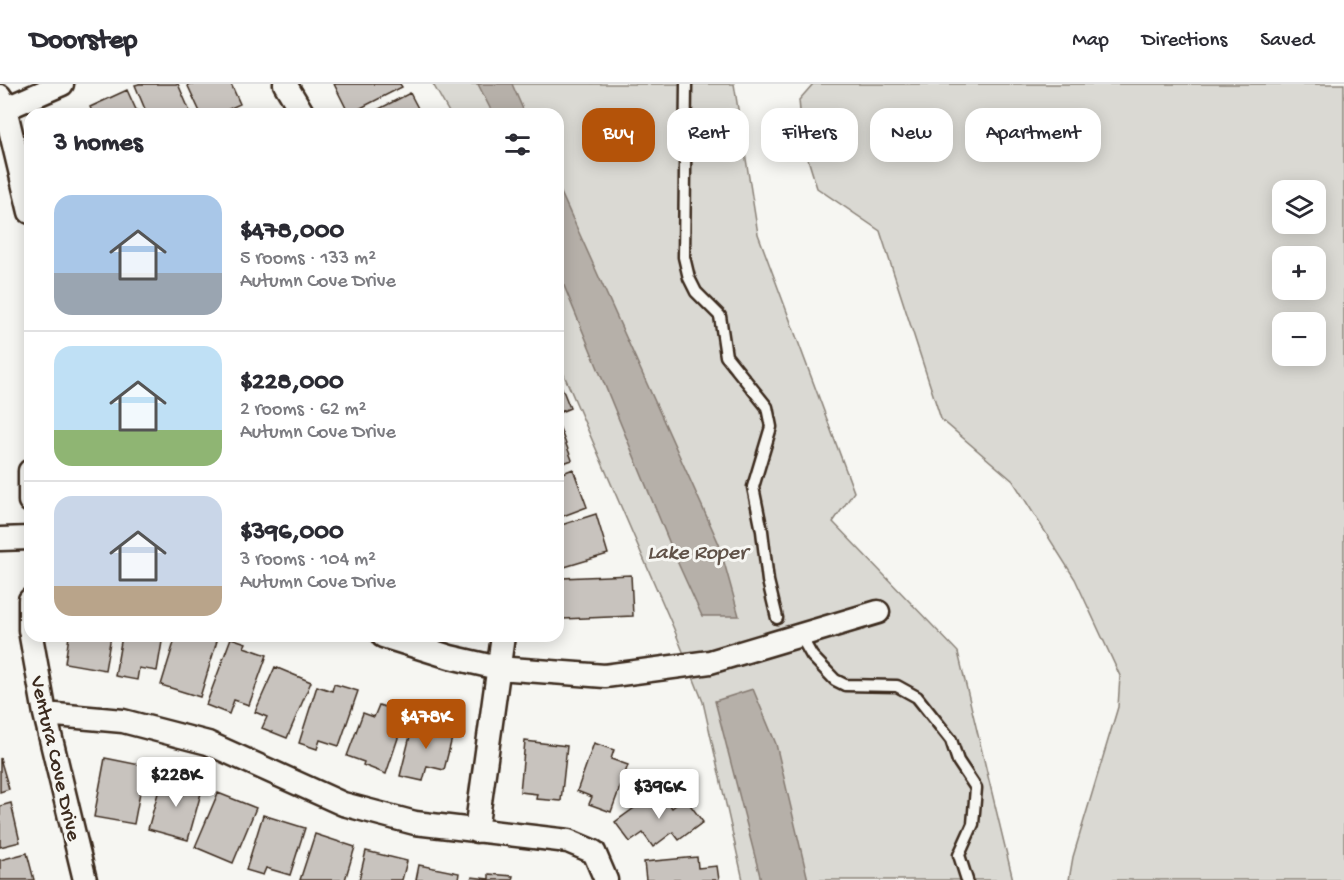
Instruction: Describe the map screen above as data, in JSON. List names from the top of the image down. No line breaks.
{"streets":{"street":["Ventura Cove Drive"]},"water":["Lake Roper"],"page":{"header":"Doorstep","nav":["Map","Directions","Saved"],"chip":["Buy","Rent","Filters","New","Apartment"],"heading":"3 homes","map_buttons":["+","−"],"list":[{"name":"$478,000","note":"5 rooms · 133 m² · Autumn Cove Drive"},{"name":"$228,000","note":"2 rooms · 62 m² · Autumn Cove Drive"},{"name":"$396,000","note":"3 rooms · 104 m² · Autumn Cove Drive"}],"price":["$478K","$228K","$396K"]}}
